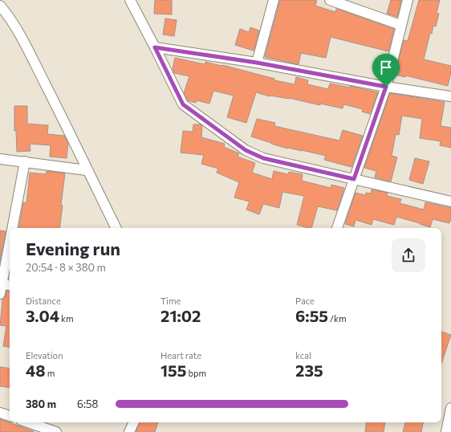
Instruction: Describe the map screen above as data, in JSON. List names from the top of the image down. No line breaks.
{"page":{"heading":["Evening run","20:54 · 8 × 380 m"],"stats":[["Distance","3.04 km"],["Time","21:02"],["Pace","6:55 /km"],["Elevation","48 m"],["Heart rate","155 bpm"],["kcal","235"]],"list":[{"name":"380 m","note":"6:58"}]}}
